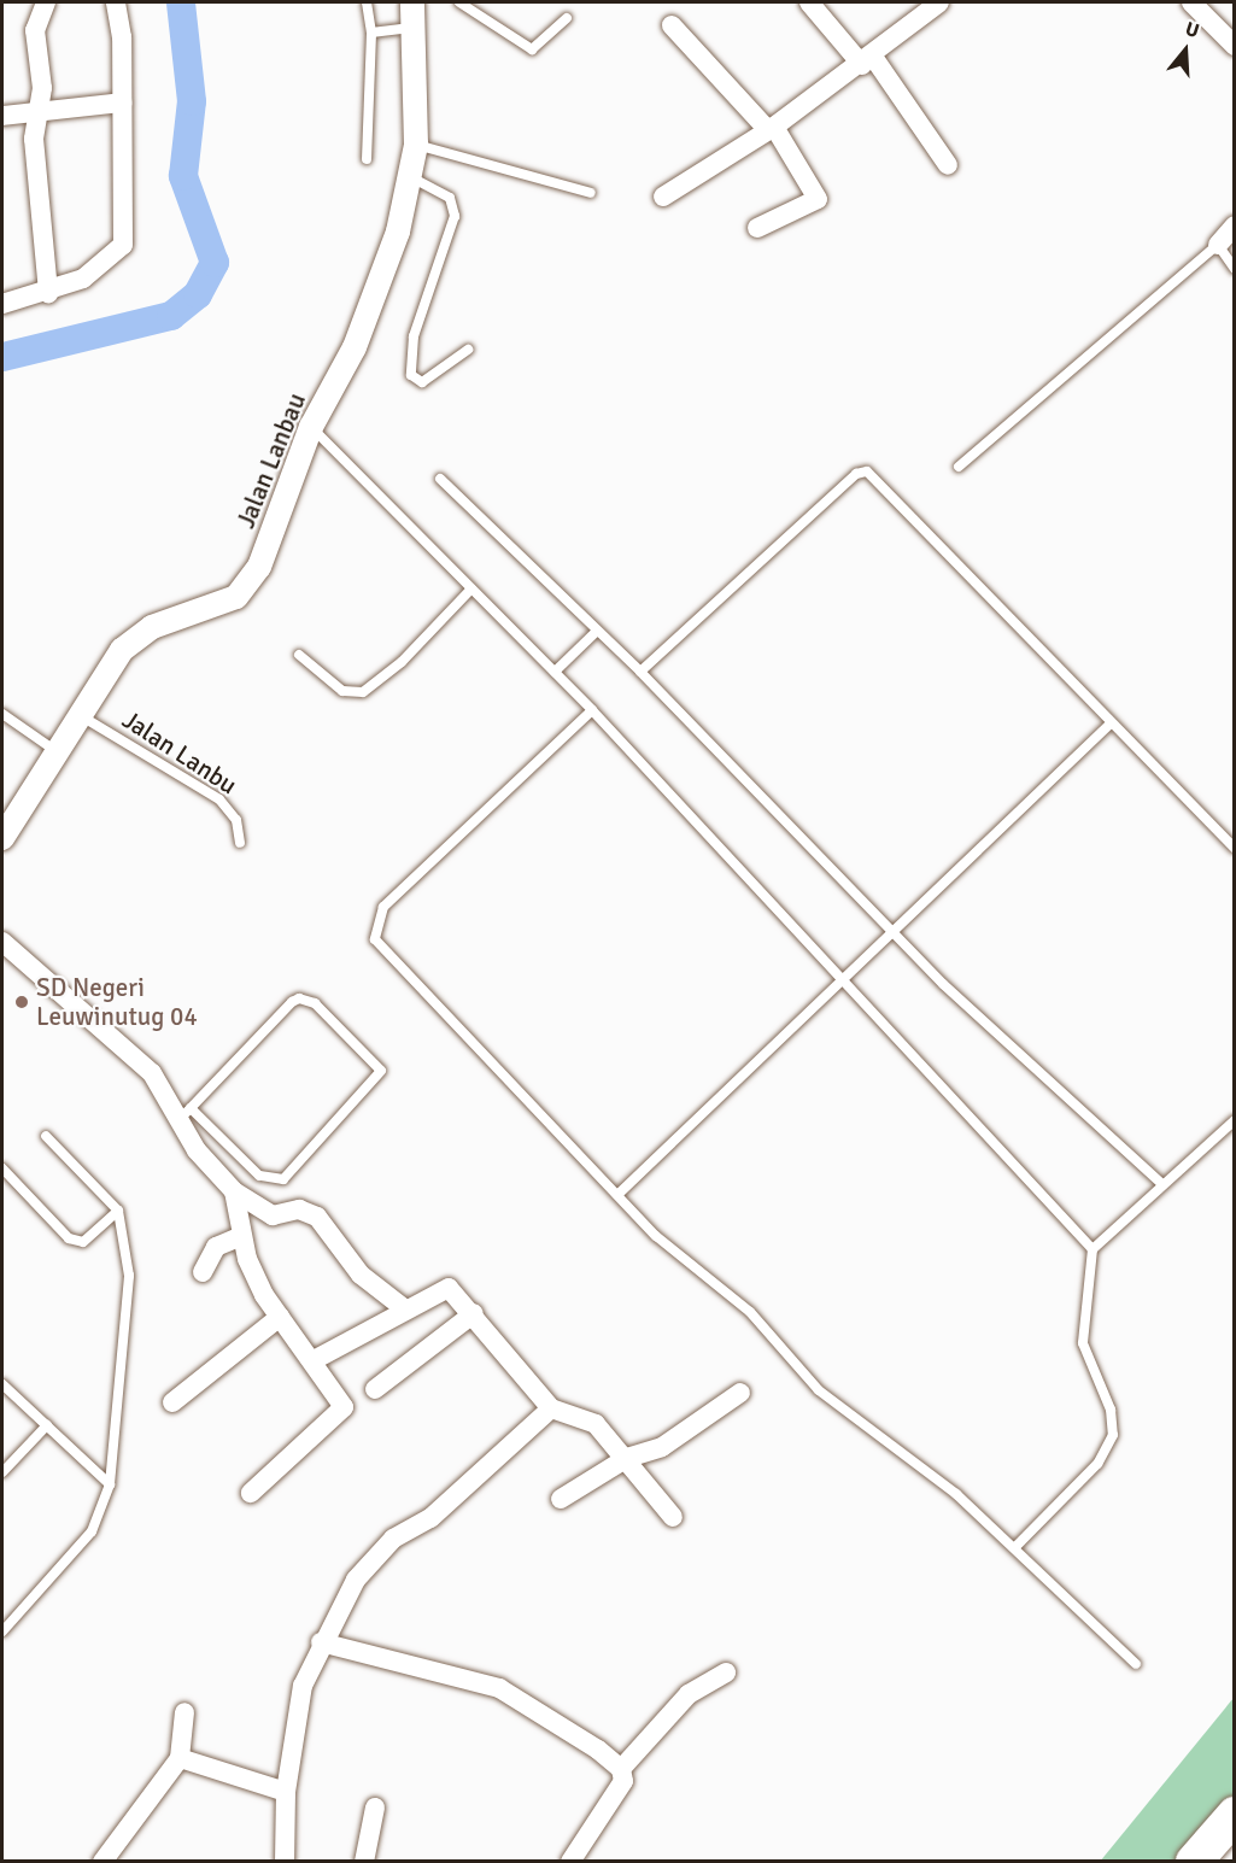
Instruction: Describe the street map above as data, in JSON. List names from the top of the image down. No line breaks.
{"streets":{"street":["Jalan Lanbau"],"lane":["Jalan Lanbu"]},"crossings":[["Jalan Lanbau","Jalan Lanbu"]],"places":["SD Negeri Leuwinutug 04"],"north":"top"}
